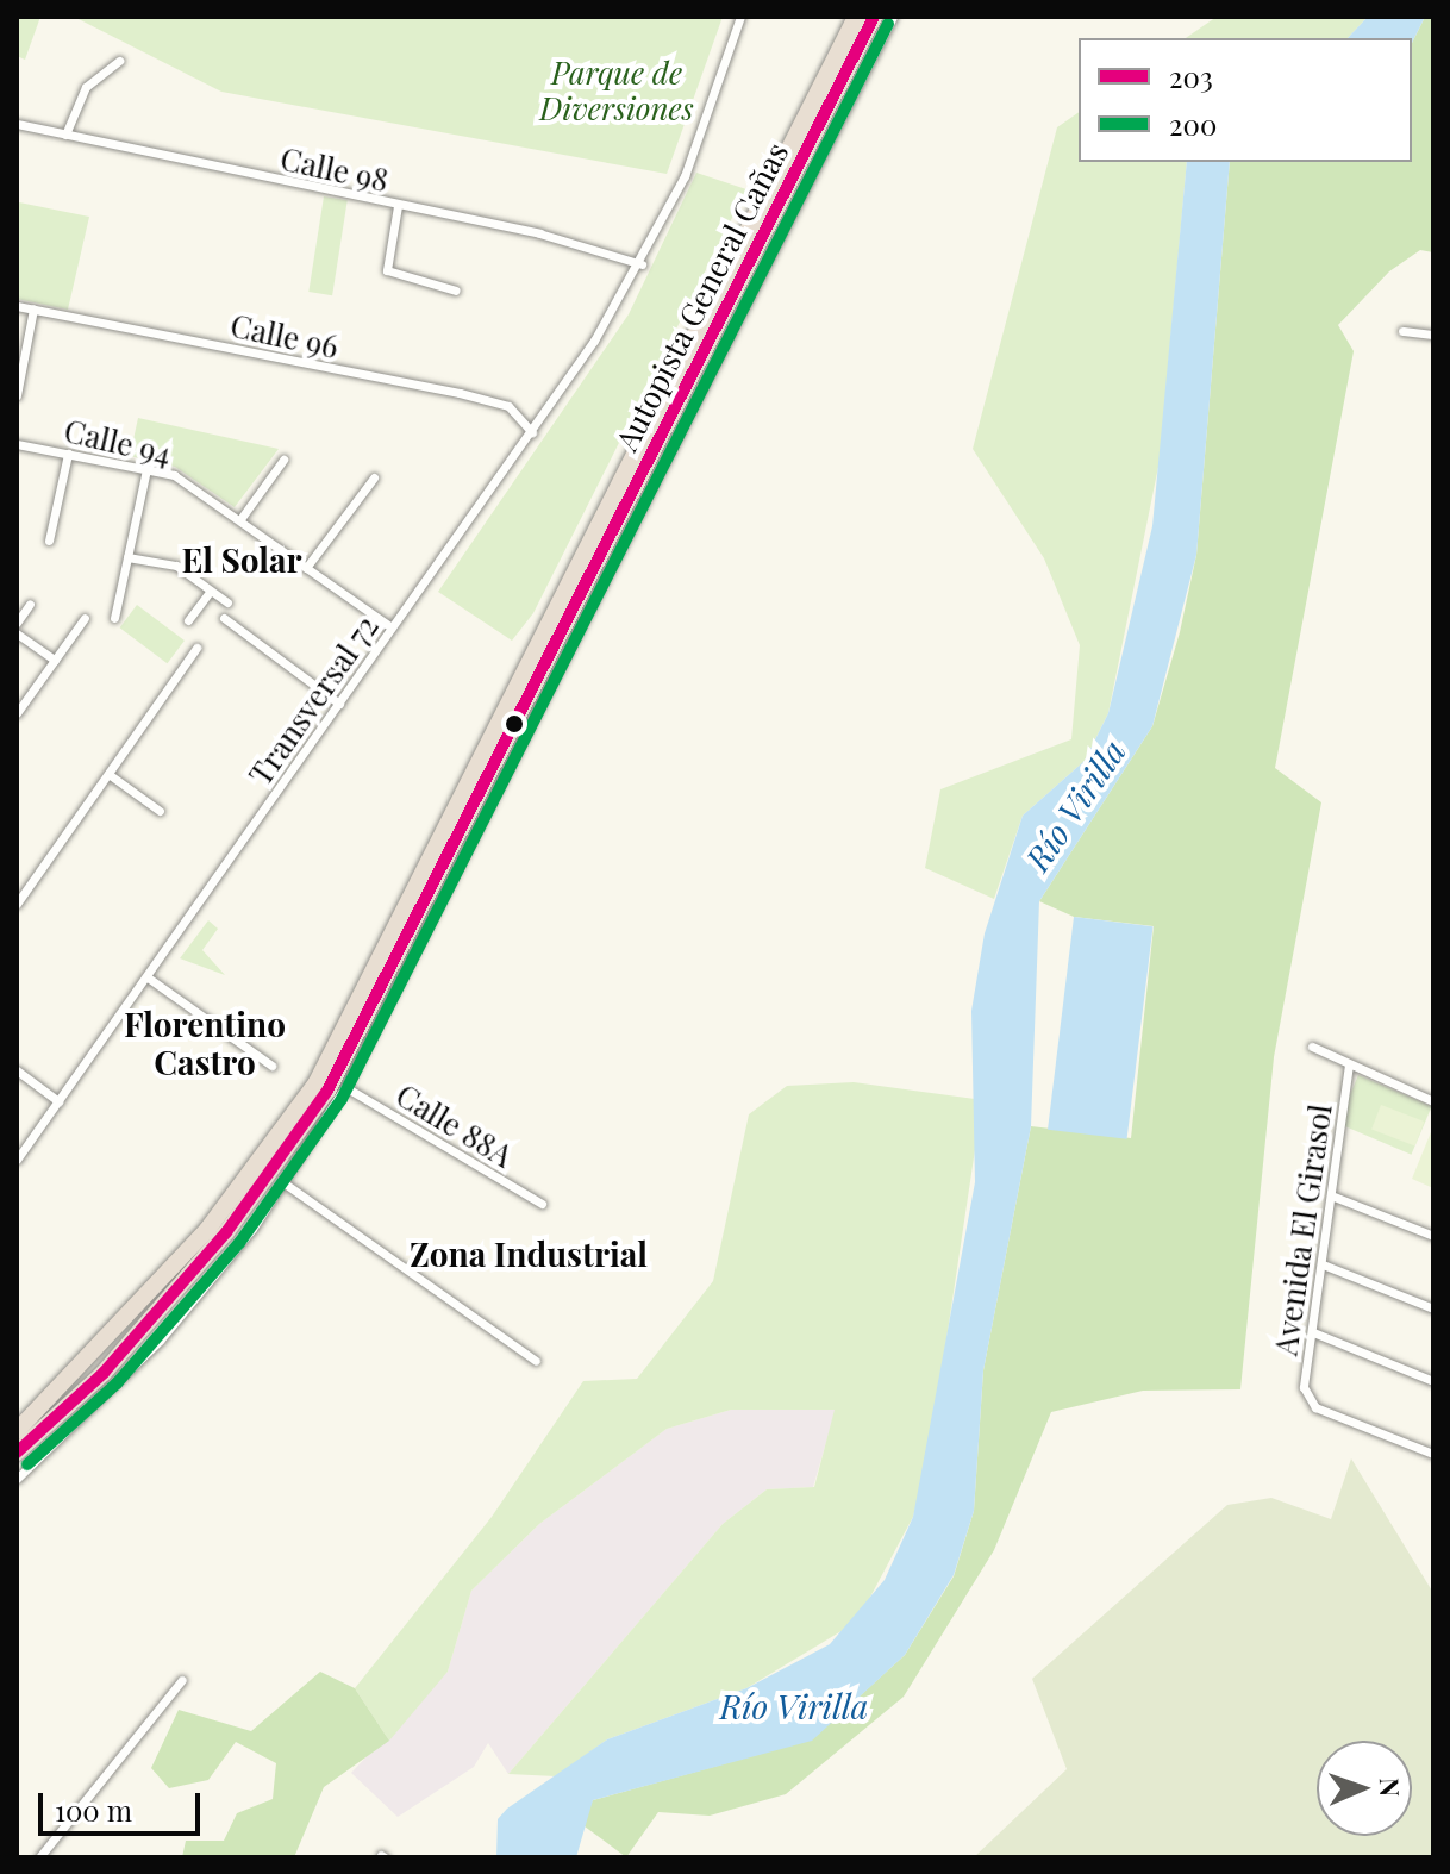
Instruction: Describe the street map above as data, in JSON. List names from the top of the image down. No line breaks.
{"streets":{"highway":["Autopista General Cañas"],"street":["Calle 98","Calle 96","Calle 94","Transversal 72","Calle 88A","Avenida El Girasol"]},"crossings":[["Calle 98","Transversal 72"],["Calle 96","Transversal 72"],["Calle 94","Transversal 72"]],"districts":["El Solar","Florentino Castro","Zona Industrial"],"water":["Río Virilla"],"parks":["Parque de Diversiones"],"lines":["transit line 203","transit line 200"],"legend":["203","200"],"scale_bar":"100 m","north":"right"}
